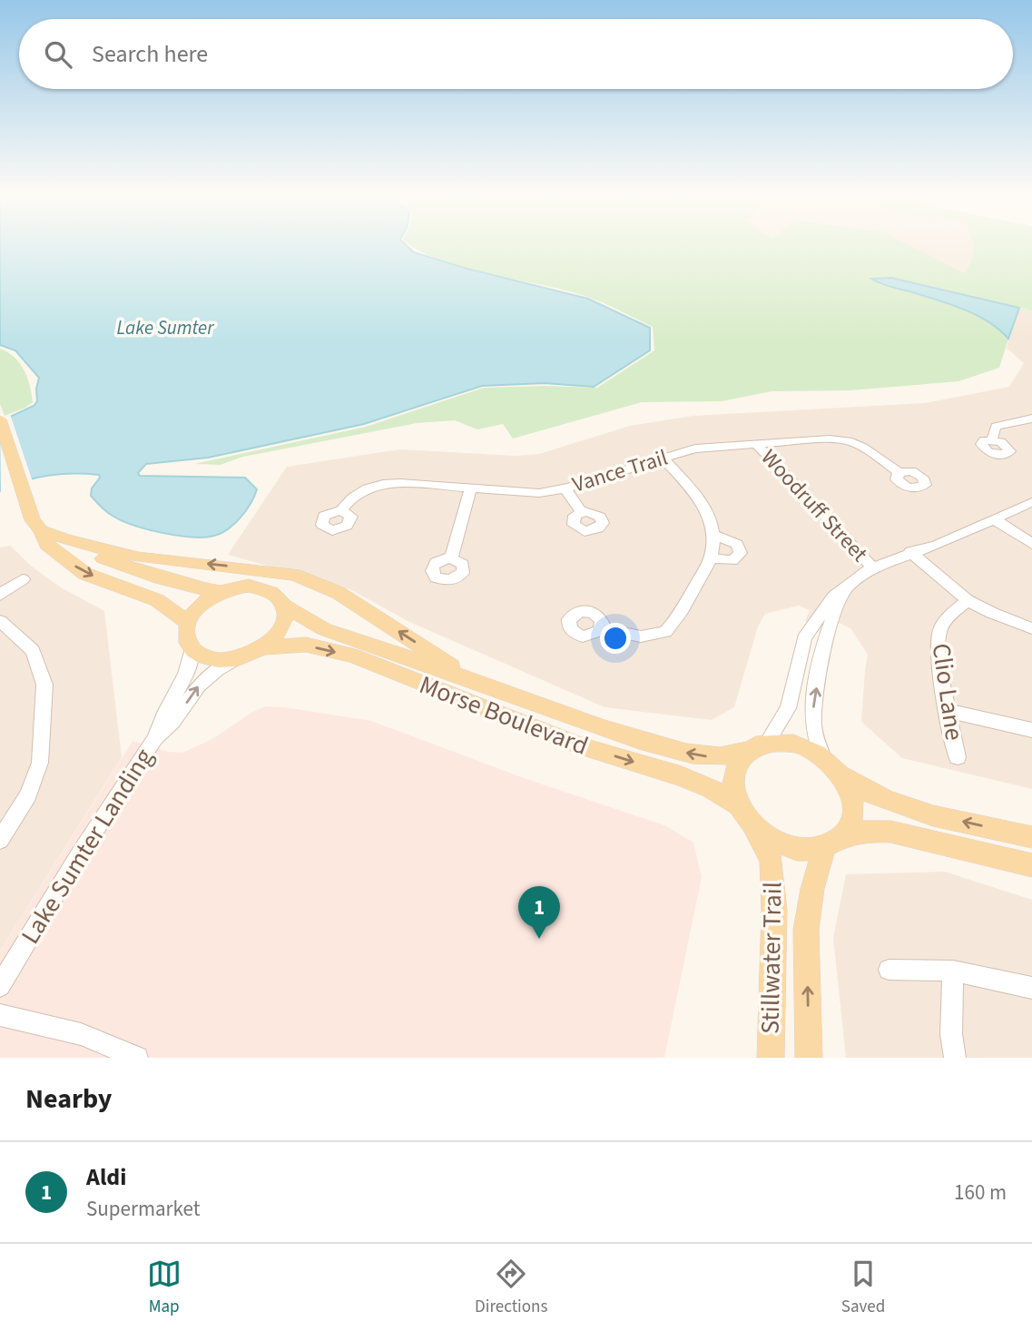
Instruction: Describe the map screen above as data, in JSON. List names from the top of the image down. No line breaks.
{"streets":{"main road":["Morse Boulevard","Stillwater Trail"],"street":["Vance Trail","Woodruff Street","Clio Lane","Lake Sumter Landing"]},"crossings":[["Vance Trail","Woodruff Street"],["Morse Boulevard","Lake Sumter Landing"],["Morse Boulevard","Stillwater Trail"]],"water":["Lake Sumter"],"page":{"search":"Search here","pins":"1","heading":"Nearby","list":[{"mark":"1","name":"Aldi","note":"Supermarket","value":"160 m"}],"nav":["Map","Directions","Saved"]}}
